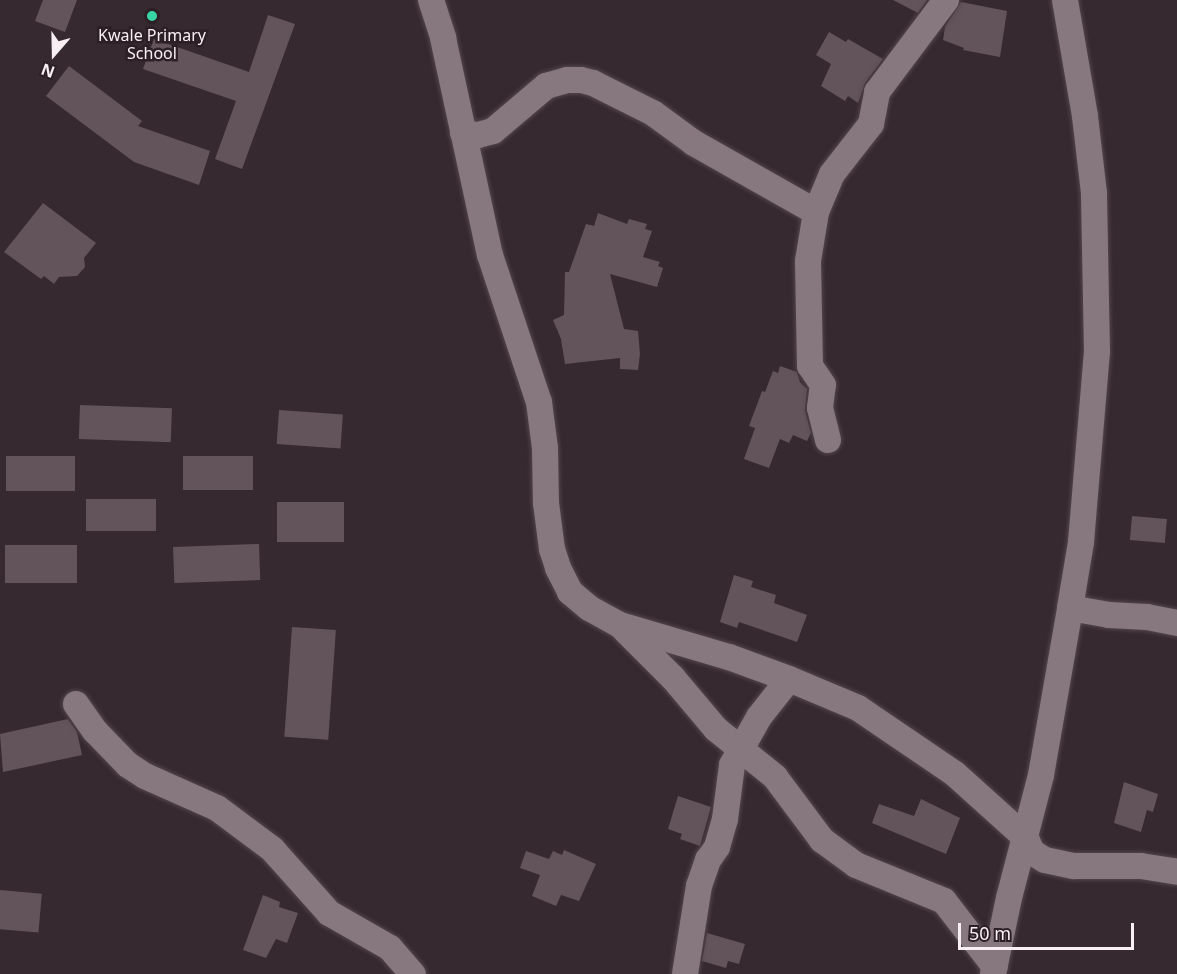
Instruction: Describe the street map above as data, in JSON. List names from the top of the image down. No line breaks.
{"places":["Kwale Primary School"],"scale_bar":"50 m","north":"bottom"}
